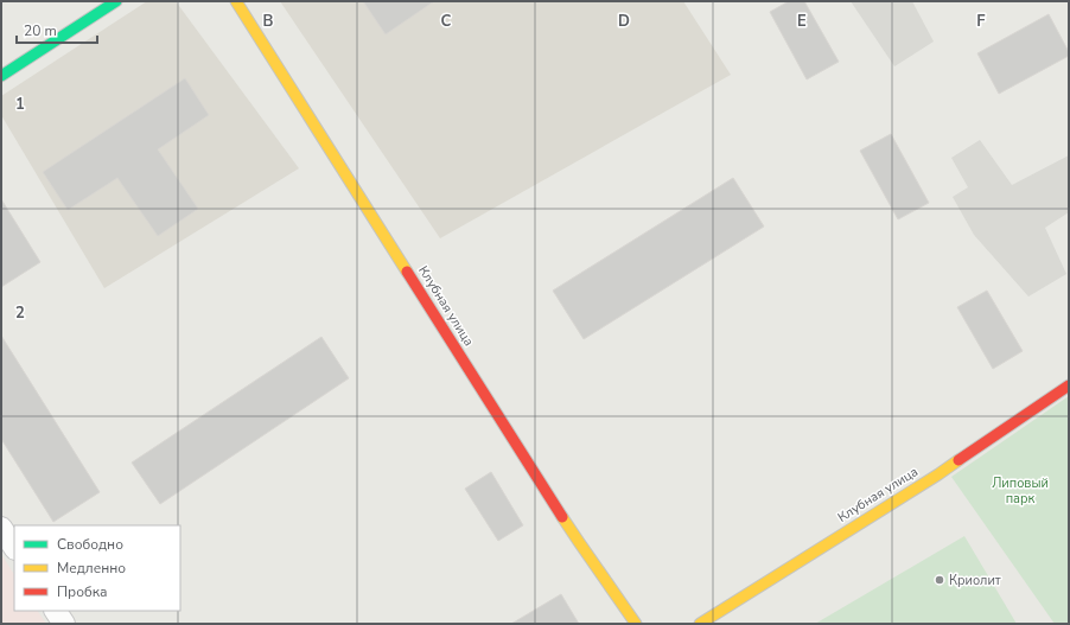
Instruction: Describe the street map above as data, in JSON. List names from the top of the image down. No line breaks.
{"streets":{"street":["Клубная улица"]},"parks":["Липовый парк"],"places":["Криолит"],"legend":["Свободно","Медленно","Пробка"],"scale_bar":"20 m","grid":{"columns":["B","C","D","E","F"],"rows":["1","2"]}}
